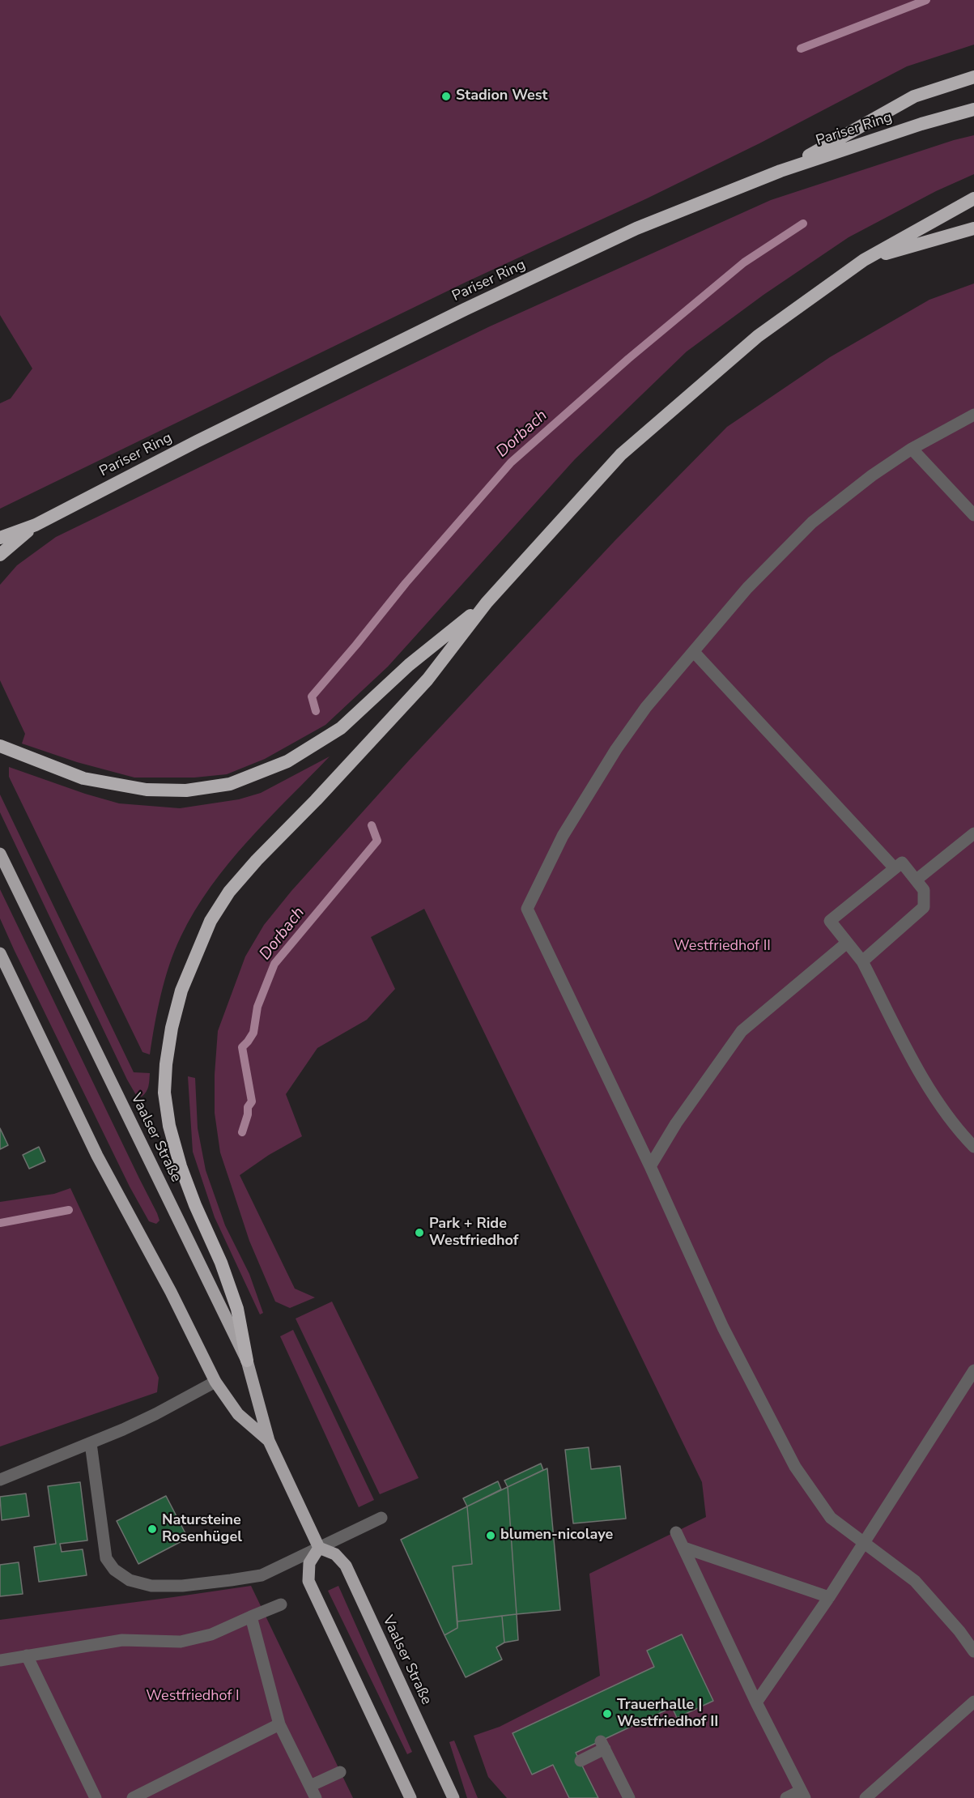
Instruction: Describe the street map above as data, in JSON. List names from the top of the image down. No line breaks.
{"streets":{"highway":["Pariser Ring"],"main road":["Vaalser Straße"]},"water":["Dorbach"],"parks":["Westfriedhof II","Westfriedhof I"],"places":["Stadion West","Park + Ride Westfriedhof","Natursteine Rosenhügel","blumen-nicolaye","Trauerhalle | Westfriedhof II"]}
